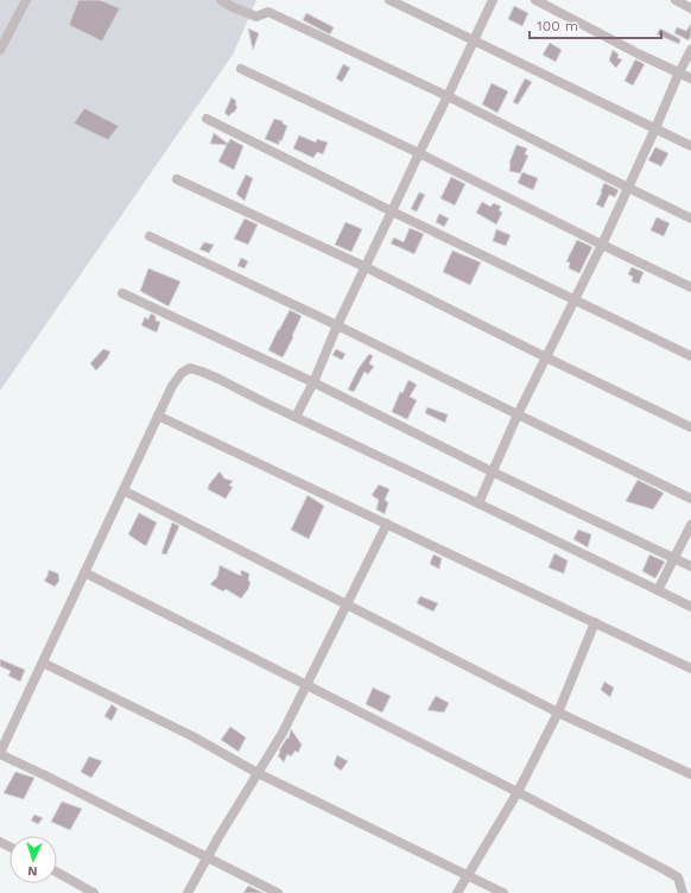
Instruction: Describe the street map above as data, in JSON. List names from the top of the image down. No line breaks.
{"scale_bar":"100 m","north":"bottom"}
